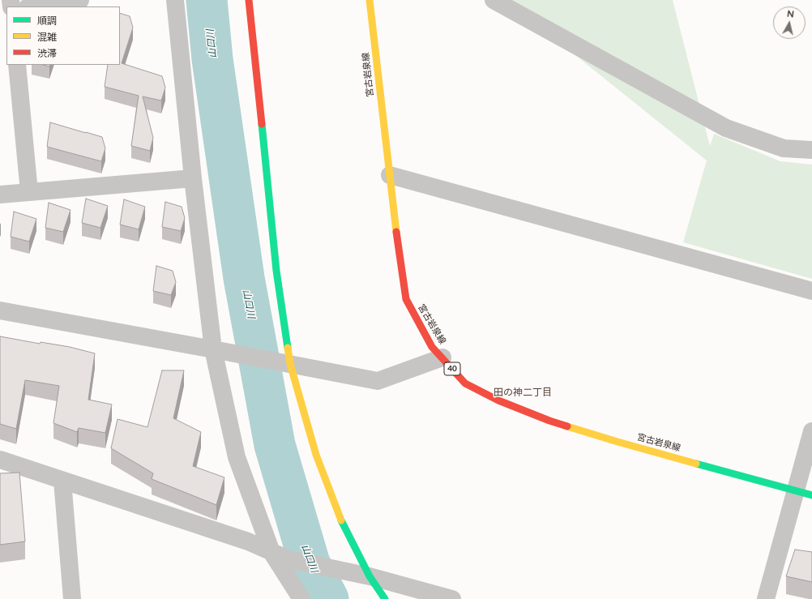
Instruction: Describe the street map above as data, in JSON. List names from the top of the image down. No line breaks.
{"streets":{"main road":["宮古岩泉線","40"]},"districts":["田の神二丁目"],"water":["山口川"],"legend":["順調","混雑","渋滞"],"north":"top"}
